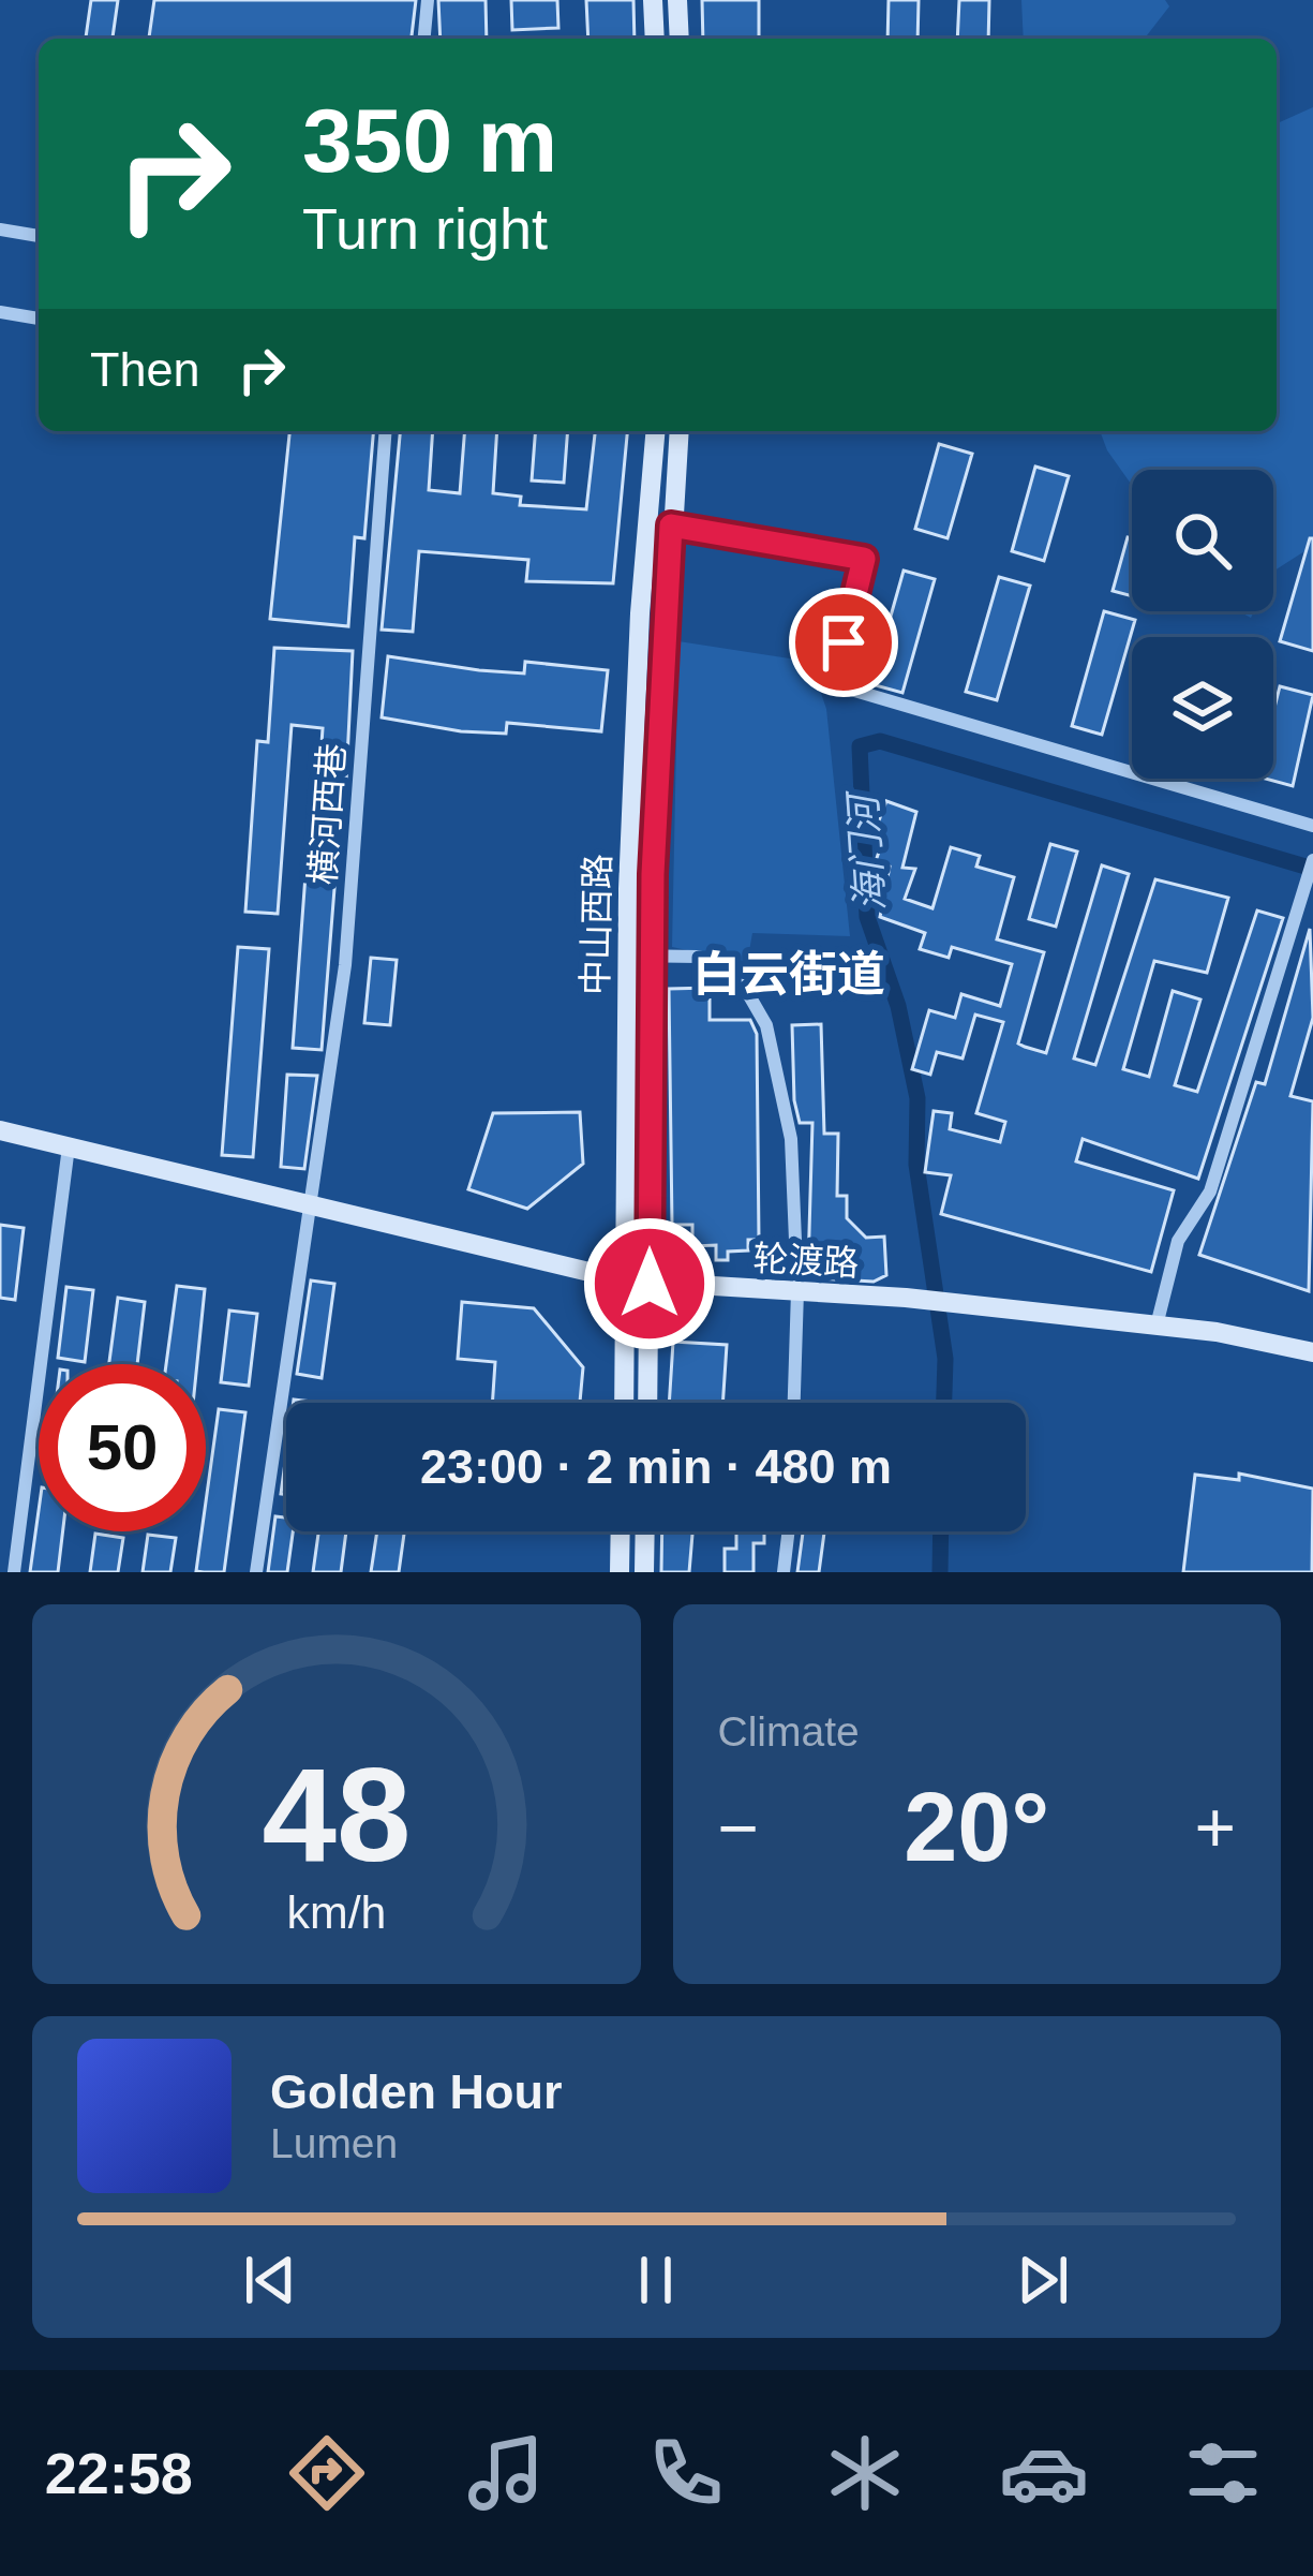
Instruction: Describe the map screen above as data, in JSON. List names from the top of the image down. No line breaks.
{"streets":{"main road":["中山西路","轮渡路"],"street":["横河西巷"]},"crossings":[["横河西巷","轮渡路"],["中山西路","轮渡路"]],"districts":["白云街道"],"water":["海门河"],"page":{"turn":["350 m","Turn right"],"then":"Then","limit":"50","trip":"23:00 · 2 min · 480 m","tile":"Climate","heat":["−","20°","+"],"song":["Golden Hour","Lumen"],"tabs":"22:58","gauge":["48","km/h"]}}
